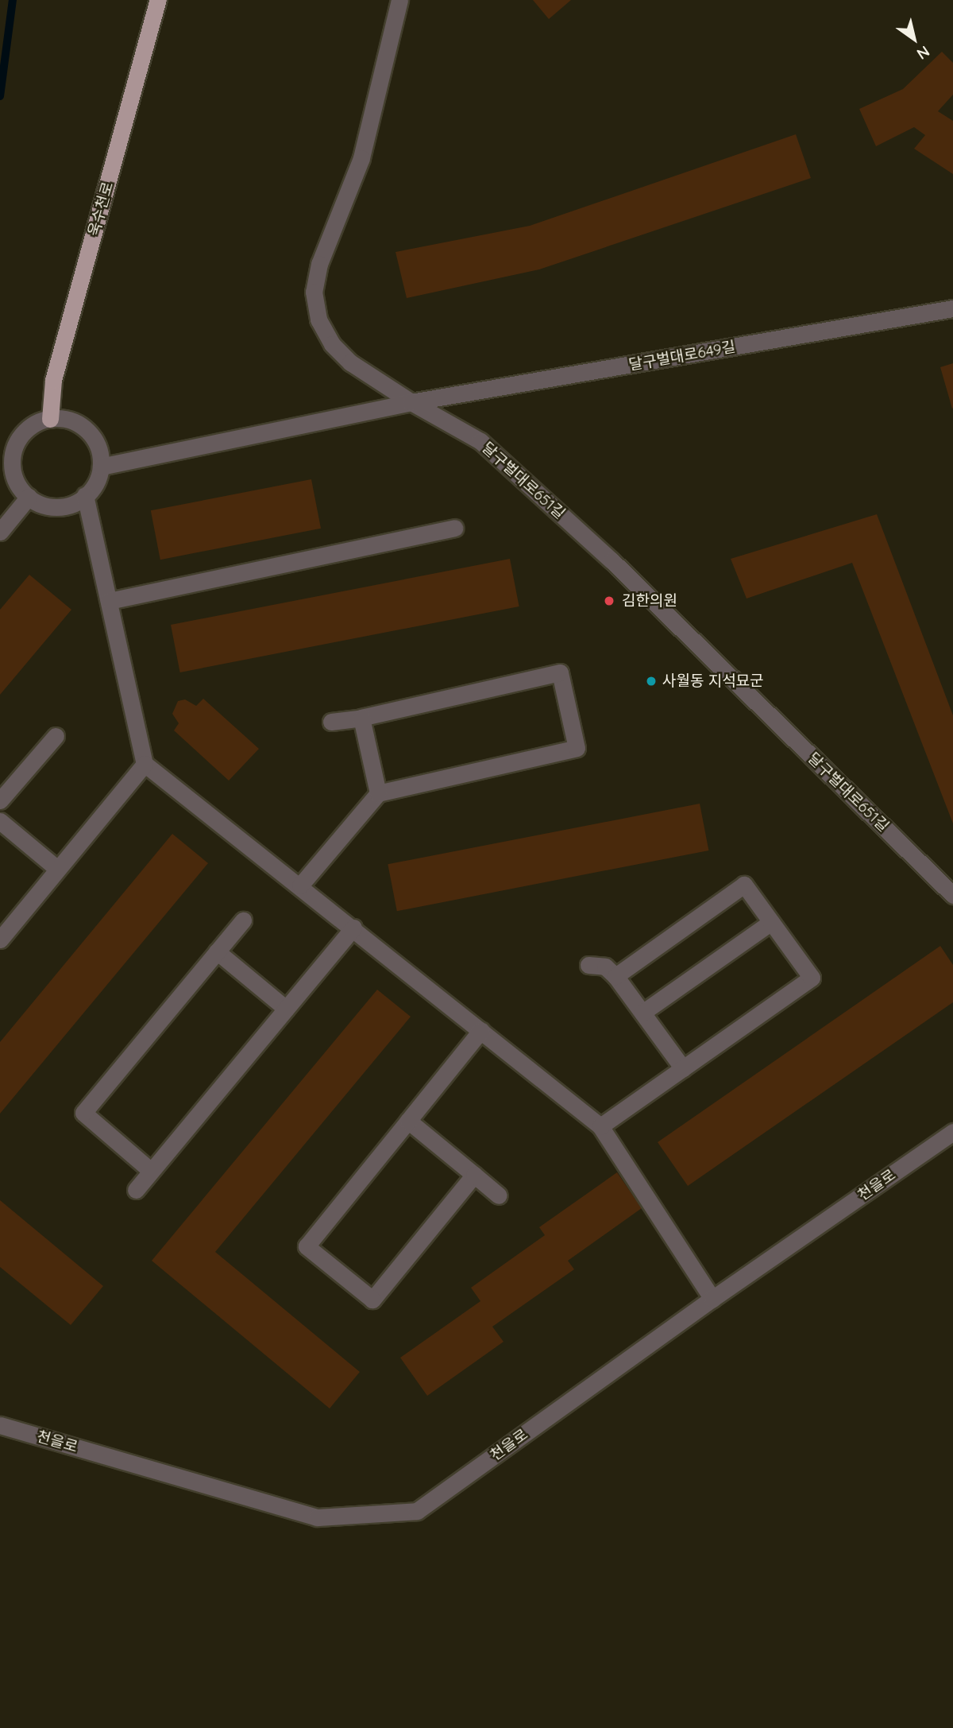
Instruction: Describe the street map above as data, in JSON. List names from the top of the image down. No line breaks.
{"streets":{"main road":["욱수천로"],"street":["달구벌대로649길","달구벌대로651길","천을로"]},"crossings":[["달구벌대로649길","달구벌대로651길"]],"places":["김한의원","사월동 지석묘군"],"north":"bottom right"}
